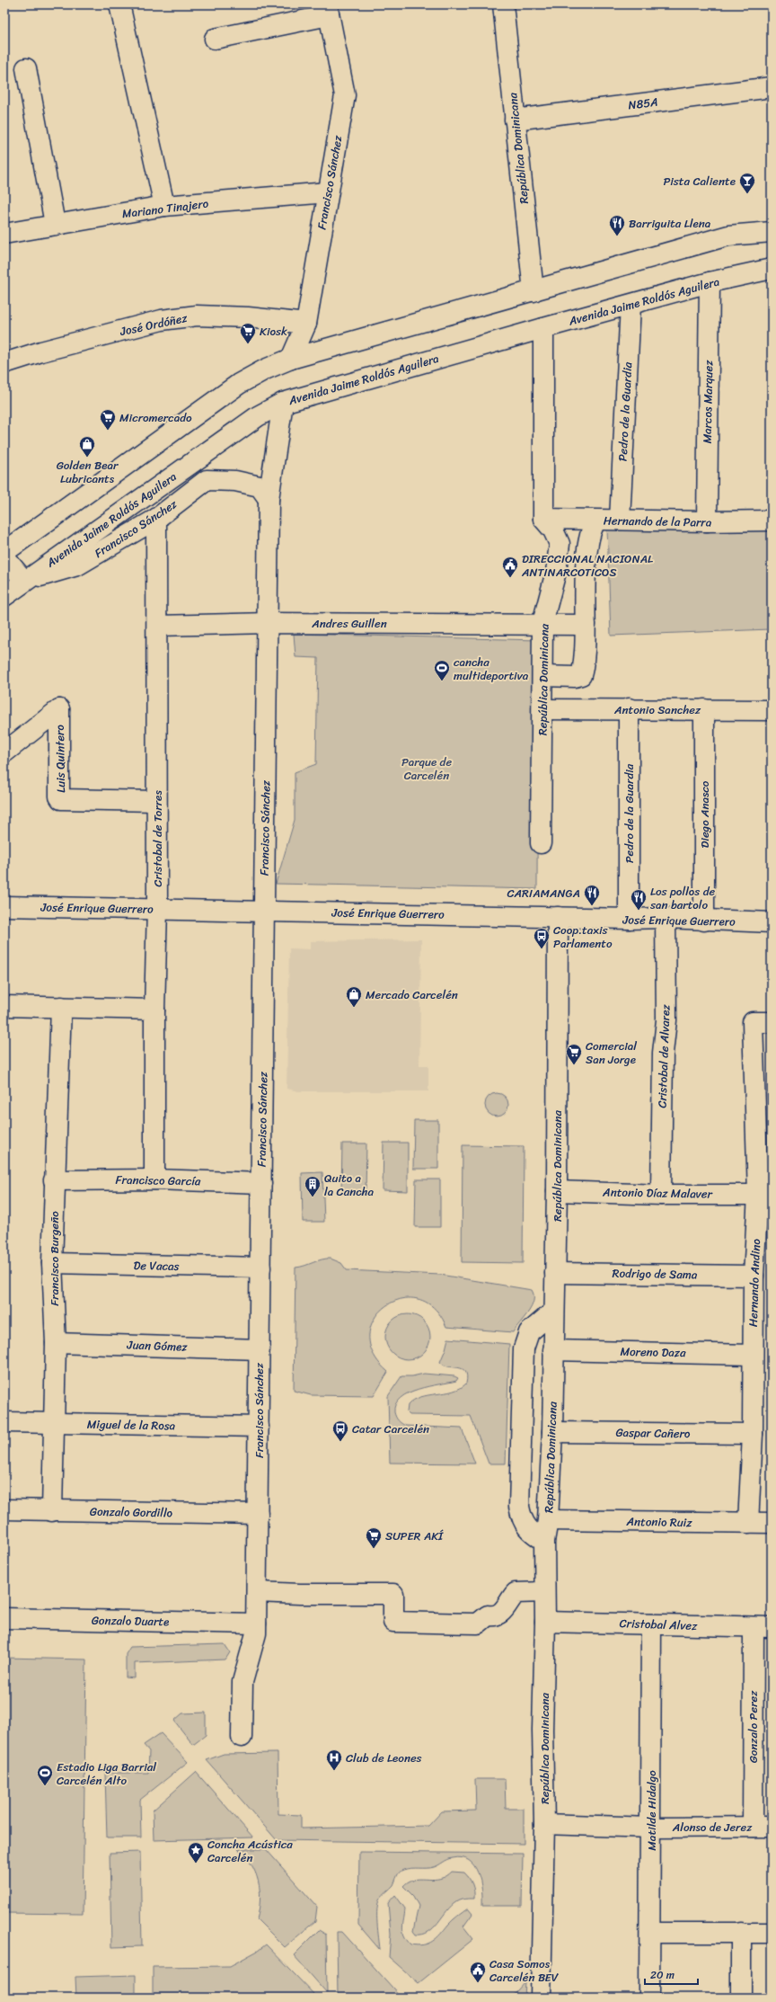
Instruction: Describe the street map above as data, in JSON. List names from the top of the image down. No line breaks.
{"streets":{"street":["N85A","República Dominicana","Francisco Sánchez","Mariano Tinajero","Avenida Jaime Roldós Aguilera","José Ordóñez","Marcos Marquez","Pedro de la Guardia","Hernando de la Parra","Andres Guillen","Antonio Sanchez","Luis Quintero","Diego Anasco","Cristobal de Torres","José Enrique Guerrero","Cristobal de Alvarez","Francisco García","Antonio Díaz Malaver","Francisco Burgeño","De Vacas","Rodrigo de Sama","Hernando Andino","Juan Gómez","Moreno Daza","Miguel de la Rosa","Gaspar Cañero","Gonzalo Gordillo","Antonio Ruiz","Gonzalo Duarte","Cristobal Alvez","Gonzalo Perez","Matilde Hidalgo","Alonso de Jerez"]},"crossings":[["N85A","República Dominicana"],["República Dominicana","Hernando de la Parra"],["República Dominicana","Andres Guillen"],["República Dominicana","Antonio Sanchez"],["República Dominicana","José Enrique Guerrero"],["República Dominicana","Antonio Díaz Malaver"],["República Dominicana","Rodrigo de Sama"],["República Dominicana","Moreno Daza"],["República Dominicana","Gaspar Cañero"],["República Dominicana","Antonio Ruiz"],["República Dominicana","Cristobal Alvez"],["República Dominicana","Alonso de Jerez"],["Francisco Sánchez","Mariano Tinajero"],["Francisco Sánchez","Avenida Jaime Roldós Aguilera"],["Francisco Sánchez","José Ordóñez"],["Francisco Sánchez","Andres Guillen"],["Francisco Sánchez","Cristobal de Torres"],["Francisco Sánchez","José Enrique Guerrero"],["Francisco Sánchez","Francisco García"],["Francisco Sánchez","De Vacas"],["Francisco Sánchez","Juan Gómez"],["Francisco Sánchez","Miguel de la Rosa"],["Francisco Sánchez","Gonzalo Gordillo"],["Francisco Sánchez","Gonzalo Duarte"],["Avenida Jaime Roldós Aguilera","Marcos Marquez"],["Avenida Jaime Roldós Aguilera","Pedro de la Guardia"],["Marcos Marquez","Hernando de la Parra"],["Pedro de la Guardia","Hernando de la Parra"],["Pedro de la Guardia","Antonio Sanchez"],["Pedro de la Guardia","José Enrique Guerrero"],["Andres Guillen","Cristobal de Torres"],["Antonio Sanchez","Diego Anasco"],["Luis Quintero","Cristobal de Torres"],["Diego Anasco","José Enrique Guerrero"],["Cristobal de Torres","José Enrique Guerrero"],["Cristobal de Torres","Francisco García"],["José Enrique Guerrero","Cristobal de Alvarez"],["Cristobal de Alvarez","Antonio Díaz Malaver"],["Francisco García","Francisco Burgeño"],["Antonio Díaz Malaver","Hernando Andino"],["Francisco Burgeño","De Vacas"],["Francisco Burgeño","Juan Gómez"],["Francisco Burgeño","Miguel de la Rosa"],["Francisco Burgeño","Gonzalo Gordillo"],["Rodrigo de Sama","Hernando Andino"],["Hernando Andino","Moreno Daza"],["Hernando Andino","Gaspar Cañero"],["Hernando Andino","Antonio Ruiz"],["Cristobal Alvez","Gonzalo Perez"],["Cristobal Alvez","Matilde Hidalgo"],["Gonzalo Perez","Alonso de Jerez"],["Matilde Hidalgo","Alonso de Jerez"]],"parks":["Parque de Carcelén"],"places":{"bar":["Pista Caliente"],"restaurant":["Barriguita Llena","CARIAMANGA","Los pollos de san bartolo"],"supermarket":["Kiosk","Micromercado","Comercial San Jorge","SUPER AKÍ"],"shop":["Golden Bear Lubricants","Mercado Carcelén"],"public building":["DIRECCIONAL NACIONAL ANTINARCOTICOS","Casa Somos Carcelén BEV"],"sports":["cancha multideportiva","Estadio Liga Barrial Carcelén Alto"],"bus stop":["Coop.taxis Parlamento","Catar Carcelén"],"building":["Quito a la Cancha"],"hospital":["Club de Leones"],"place":["Concha Acústica Carcelén"]},"scale_bar":"20 m"}
